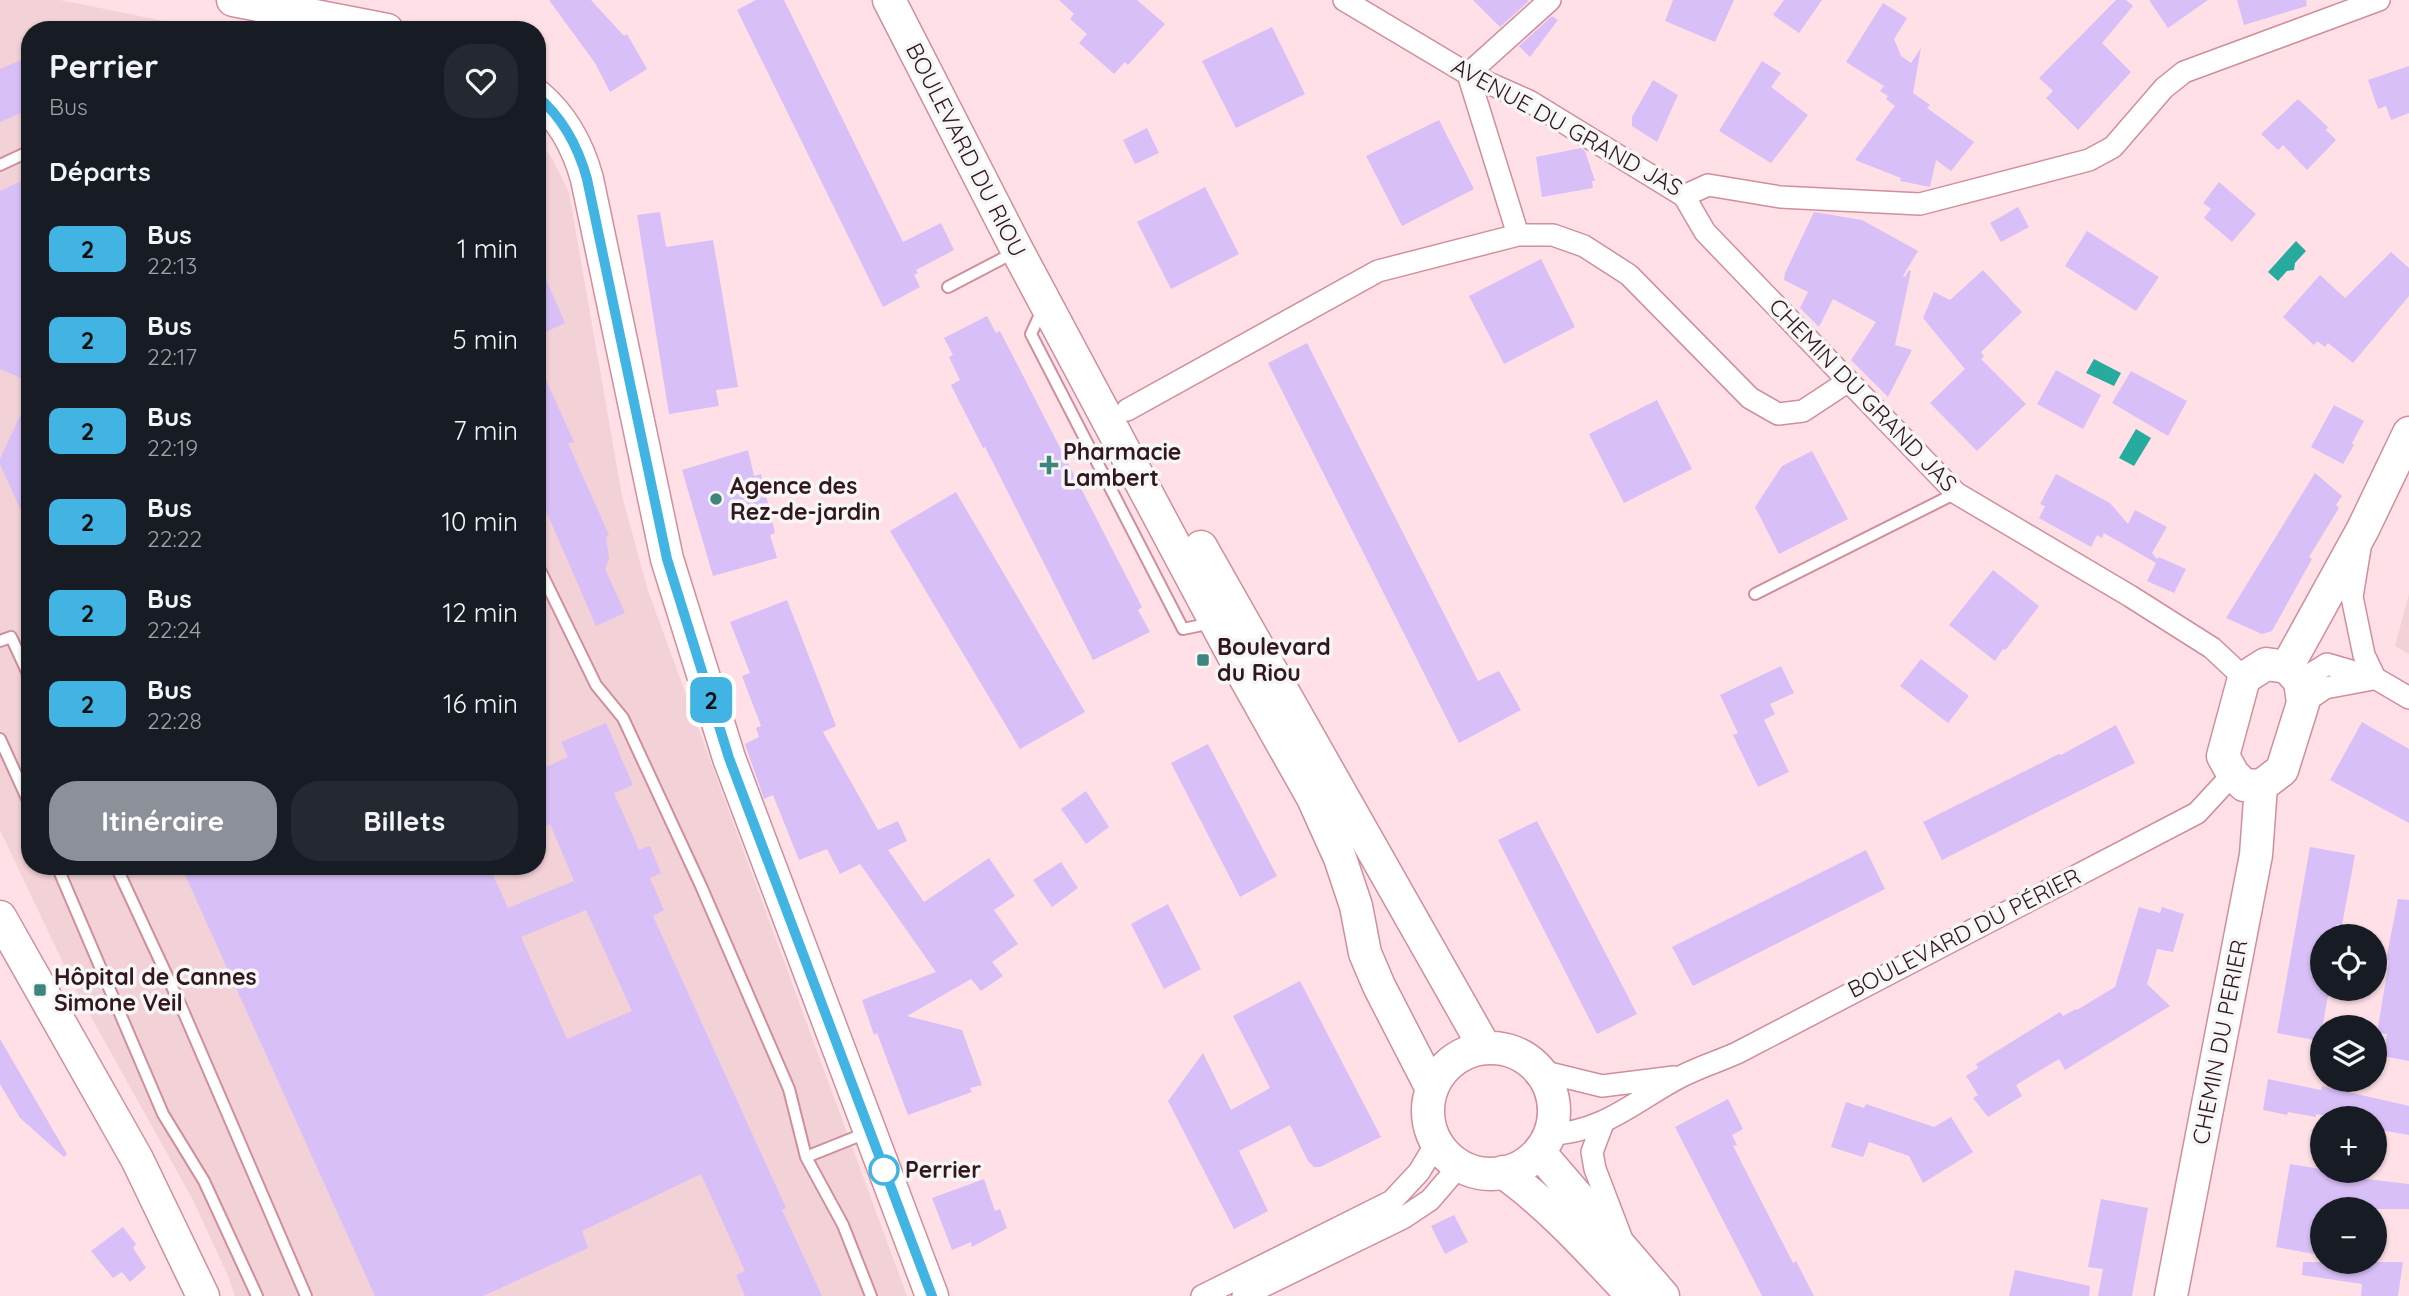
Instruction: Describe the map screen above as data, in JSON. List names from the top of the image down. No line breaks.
{"streets":{"main road":["BOULEVARD DU RIOU","CHEMIN DU PERIER"],"street":["AVENUE DU GRAND JAS","CHEMIN DU GRAND JAS","BOULEVARD DU PÉRIER"]},"crossings":[["AVENUE DU GRAND JAS","CHEMIN DU GRAND JAS"],["CHEMIN DU GRAND JAS","CHEMIN DU PERIER"],["BOULEVARD DU PÉRIER","CHEMIN DU PERIER"]],"places":{"health":["Pharmacie Lambert"],"other":["Agence des Rez-de-jardin","Perrier"],"transit":["Boulevard du Riou","Hôpital de Cannes Simone Veil"]},"lines":["bus line 2"],"page":{"on_map":"2","heading":[["Perrier","Bus"],"Départs"],"list":[{"mark":"2","name":"Bus","note":"22:13","value":"1 min"},{"mark":"2","name":"Bus","note":"22:17","value":"5 min"},{"mark":"2","name":"Bus","note":"22:19","value":"7 min"},{"mark":"2","name":"Bus","note":"22:22","value":"10 min"},{"mark":"2","name":"Bus","note":"22:24","value":"12 min"},{"mark":"2","name":"Bus","note":"22:28","value":"16 min"}],"buttons":["Itinéraire","Billets"],"map_buttons":["+","−"]}}
